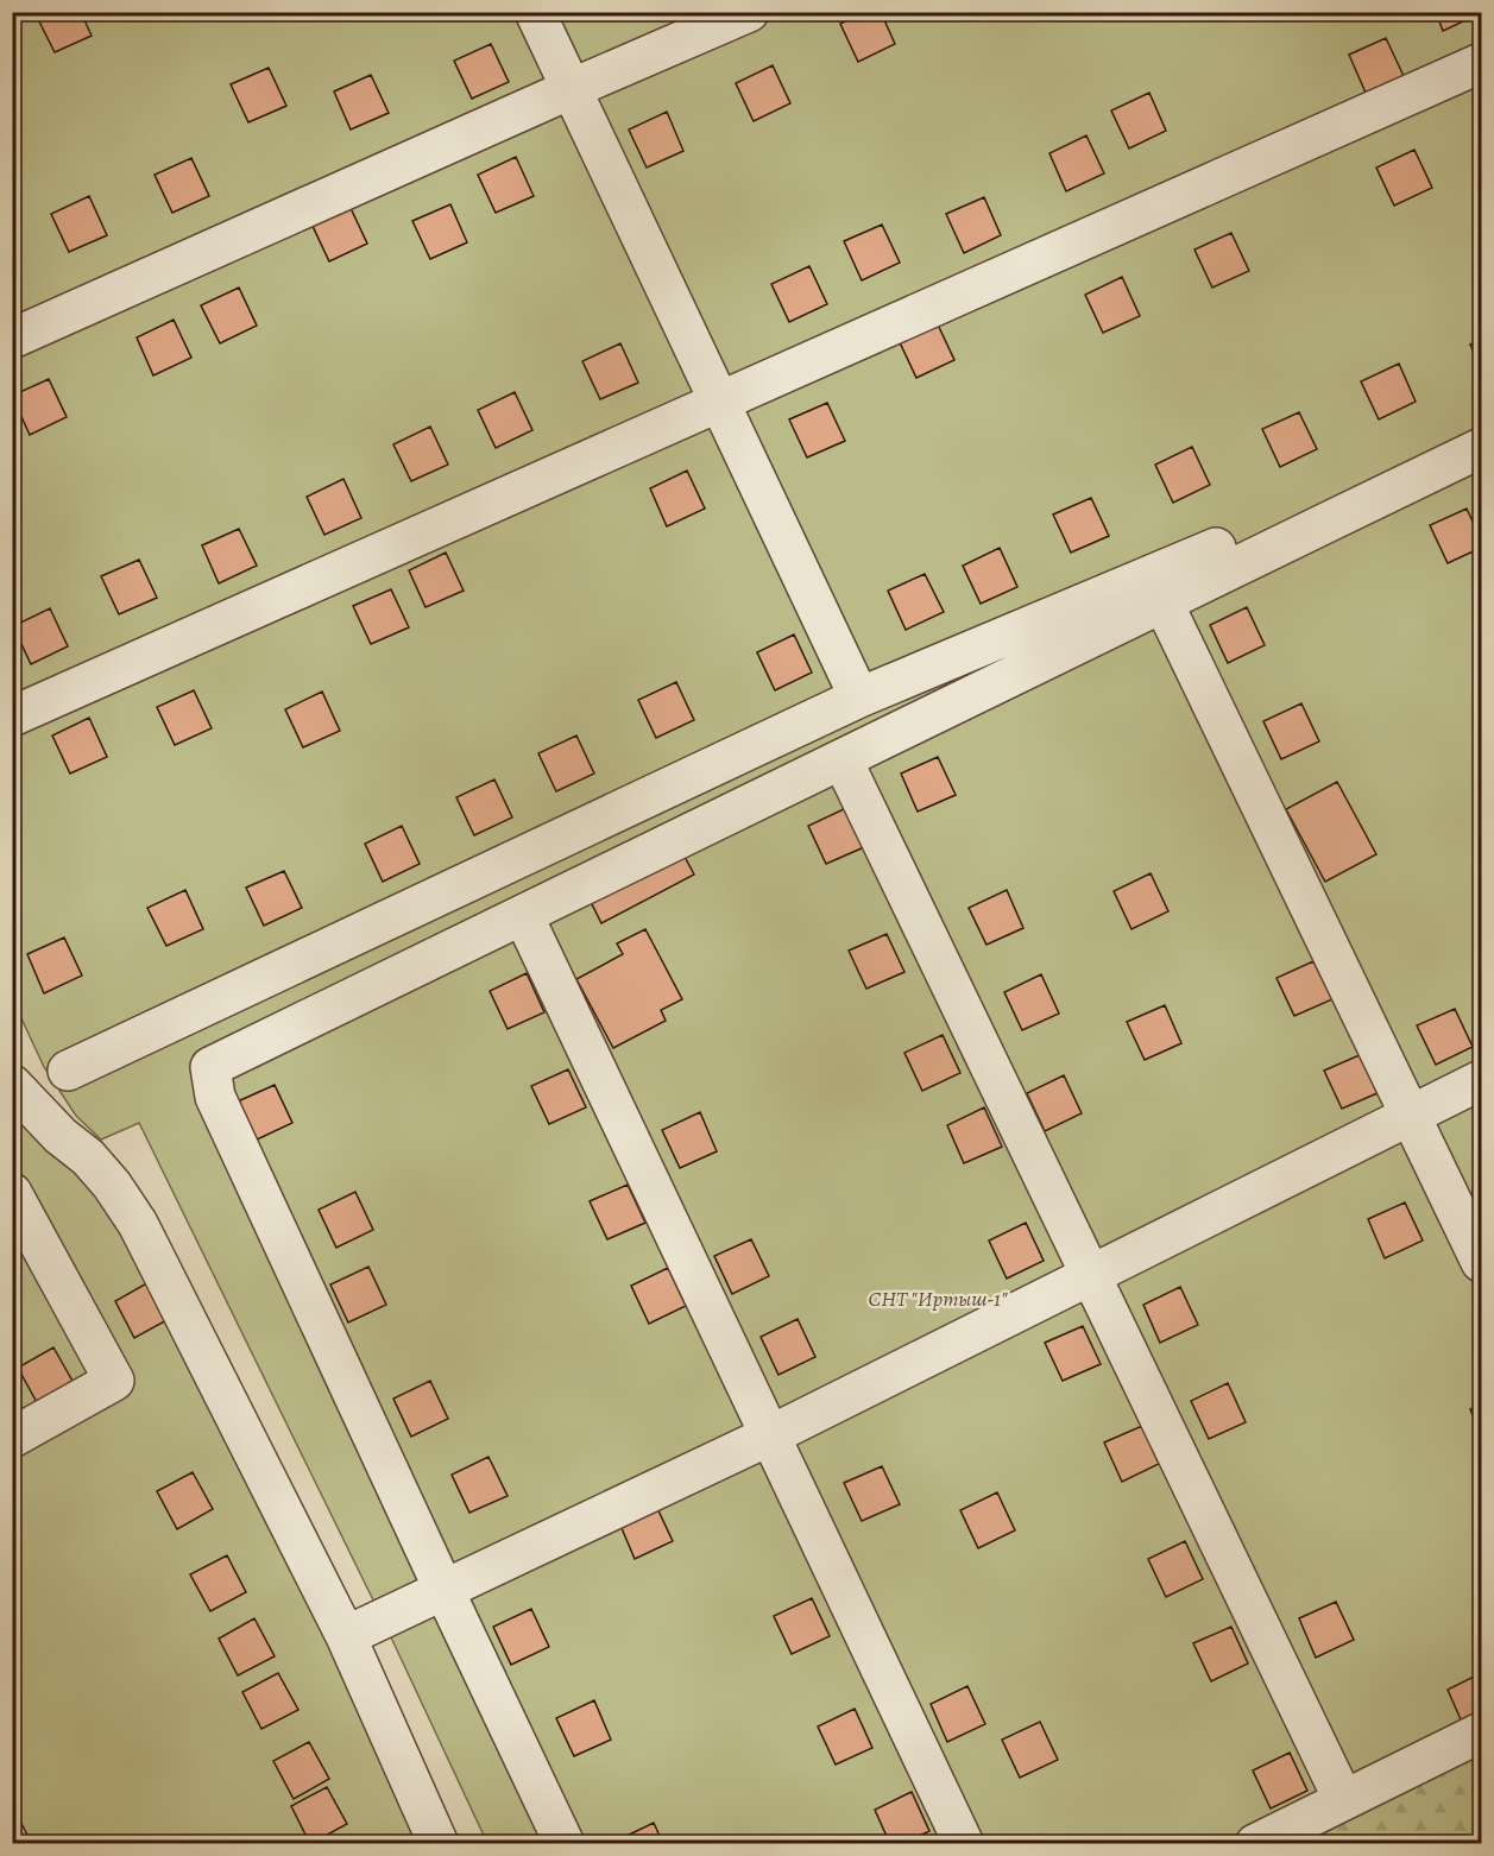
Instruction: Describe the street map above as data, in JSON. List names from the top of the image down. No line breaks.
{"parks":["СНТ \"Иртыш-1\""]}
